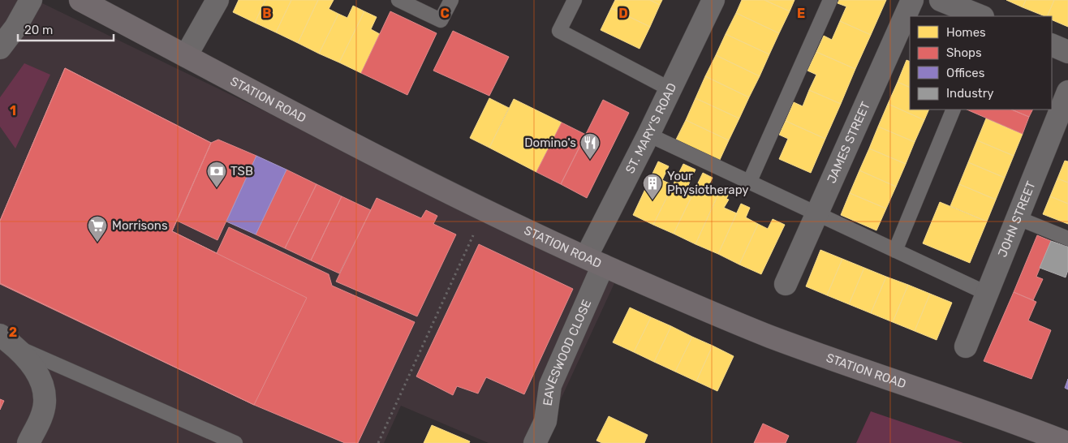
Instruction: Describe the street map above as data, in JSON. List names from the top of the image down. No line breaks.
{"streets":{"main road":["STATION ROAD"],"street":["ST. MARY'S ROAD","JAMES STREET","JOHN STREET","EAVESWOOD CLOSE"]},"crossings":[["STATION ROAD","ST. MARY'S ROAD"],["STATION ROAD","EAVESWOOD CLOSE"],["ST. MARY'S ROAD","EAVESWOOD CLOSE"]],"places":{"restaurant":["Domino's"],"bank":["TSB"],"building":["Your Physiotherapy"],"supermarket":["Morrisons"]},"legend":["Homes","Shops","Offices","Industry"],"scale_bar":"20 m","grid":{"columns":["B","C","D","E"],"rows":["1","2"]}}
